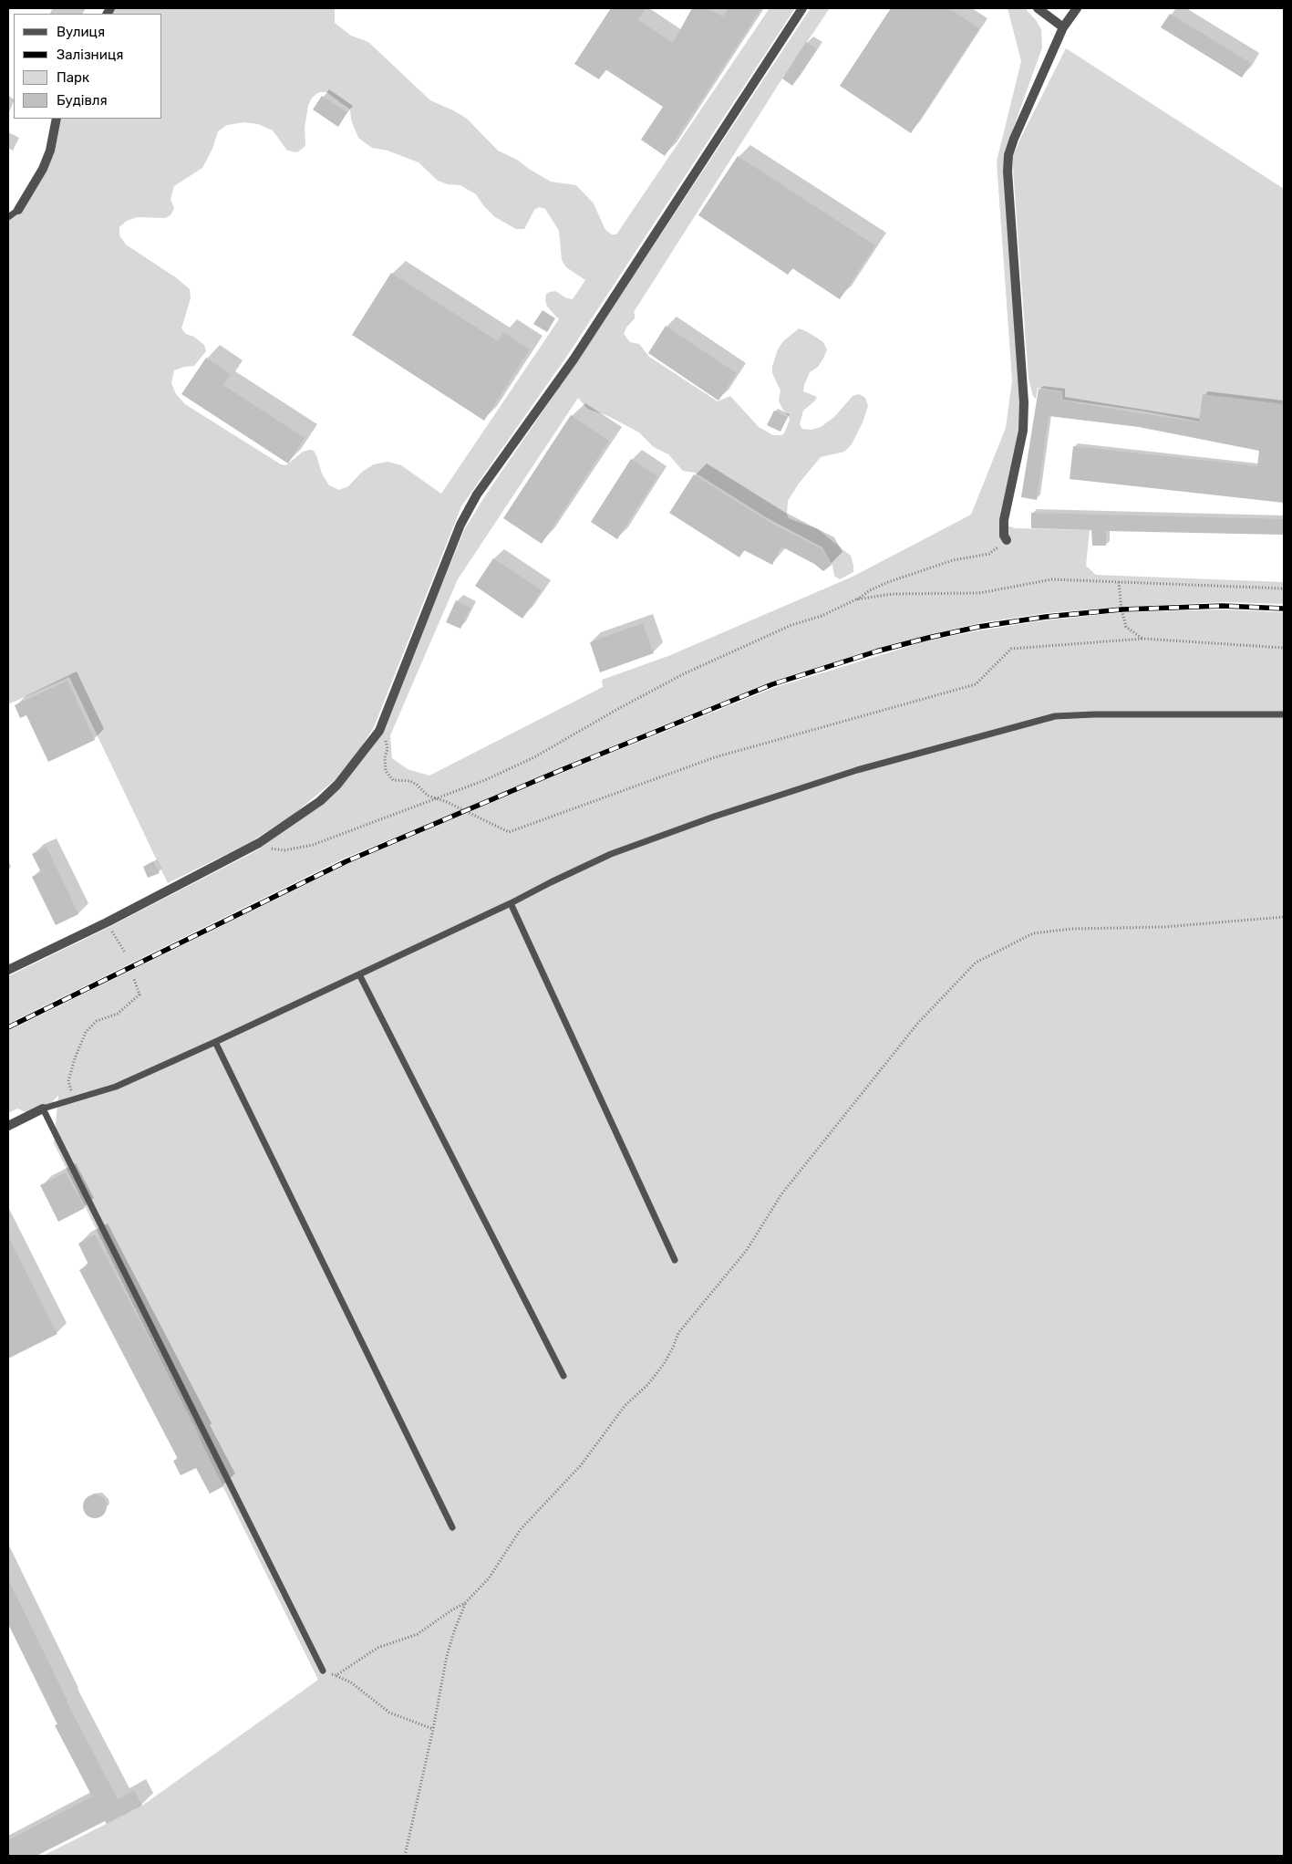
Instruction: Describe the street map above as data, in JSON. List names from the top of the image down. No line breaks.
{"legend":["Вулиця","Залізниця","Парк","Будівля"]}
